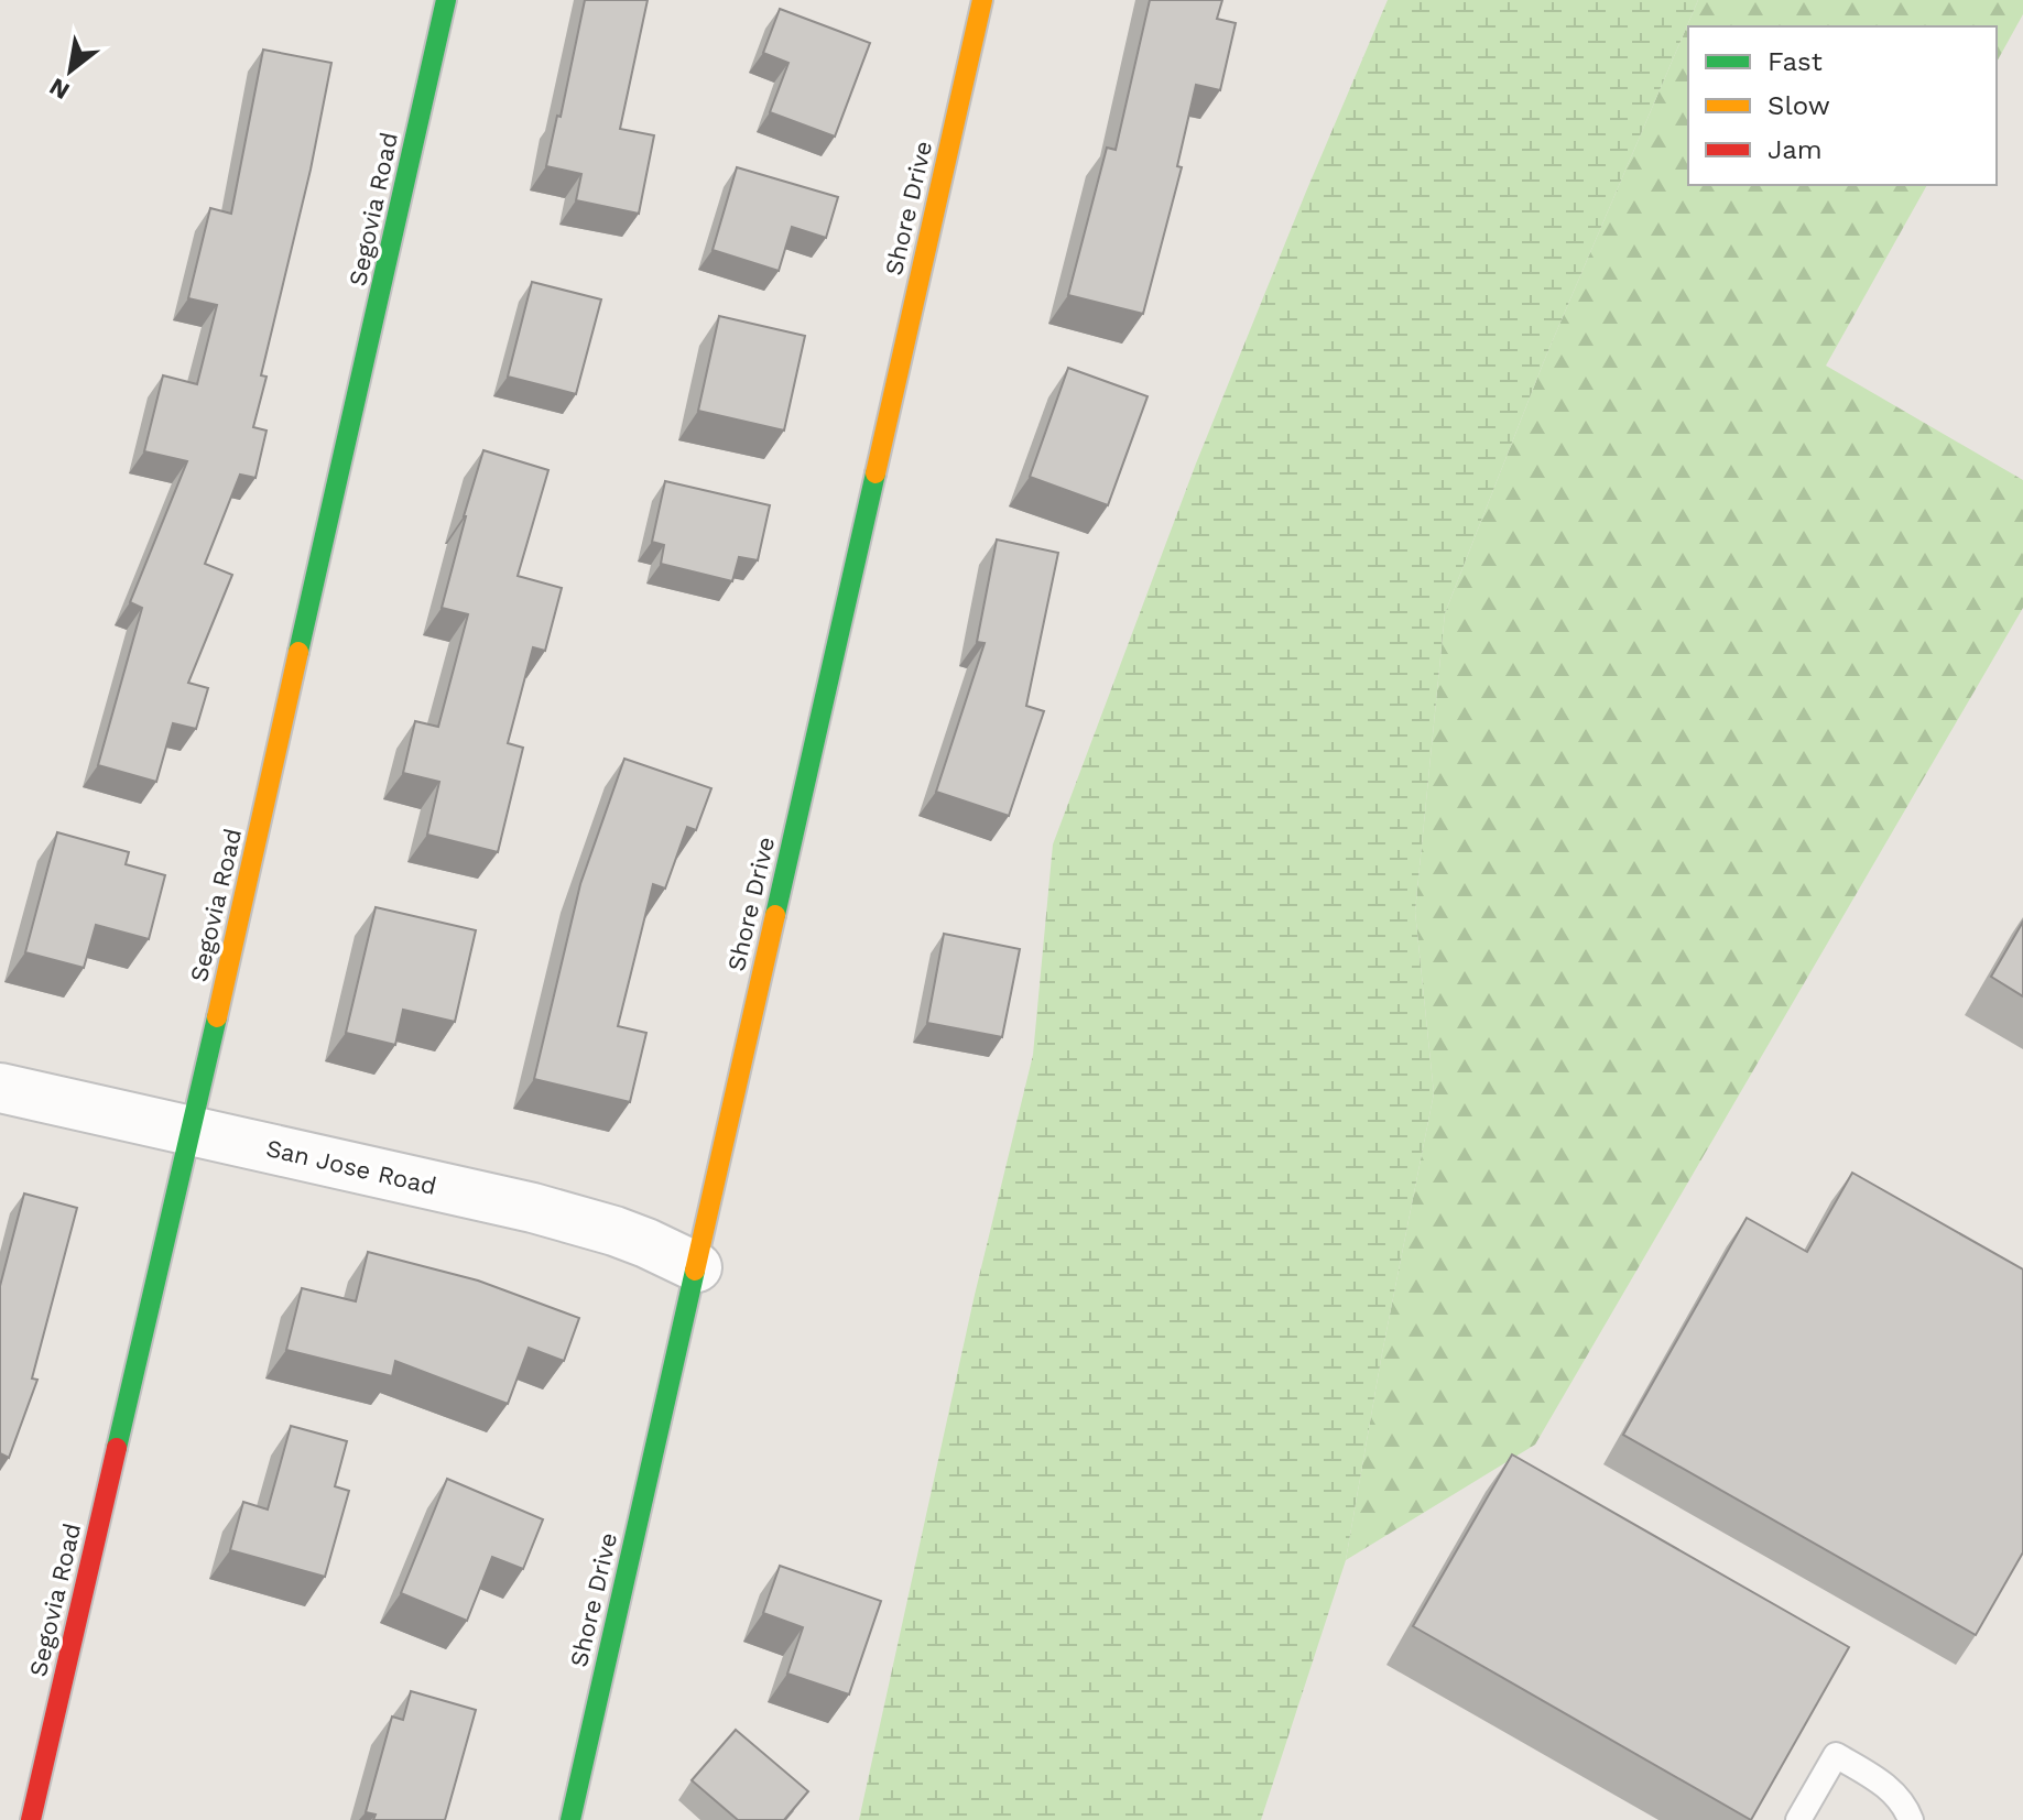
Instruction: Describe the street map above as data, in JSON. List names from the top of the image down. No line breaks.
{"streets":{"street":["Shore Drive","Segovia Road","San Jose Road"]},"crossings":[["Shore Drive","San Jose Road"],["Segovia Road","San Jose Road"]],"legend":["Fast","Slow","Jam"],"north":"bottom left"}
